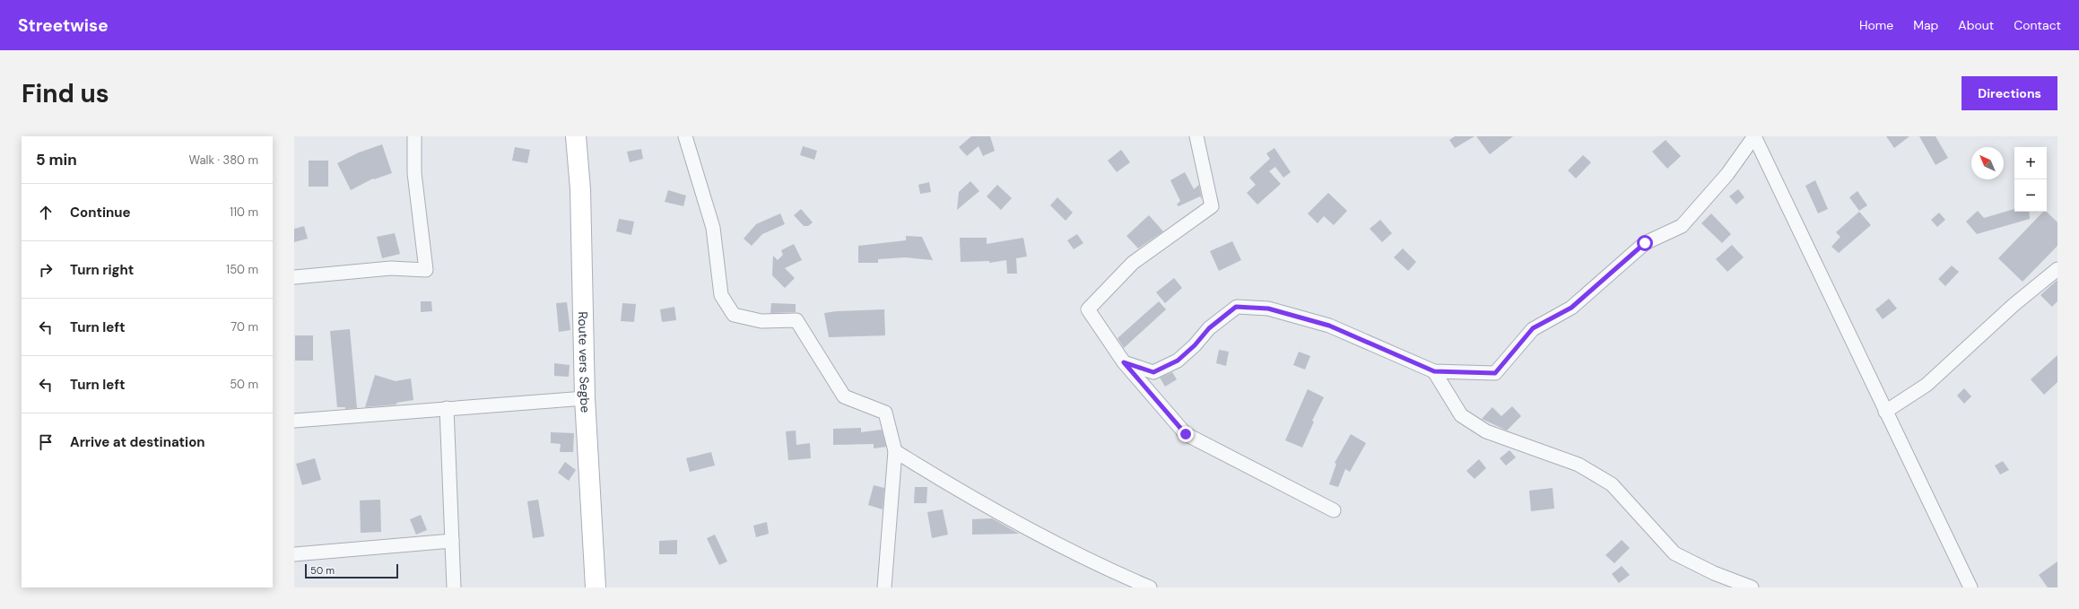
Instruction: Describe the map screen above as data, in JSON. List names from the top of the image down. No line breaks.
{"streets":{"main road":["Route vers Segbe"]},"scale_bar":"50 m","north":"top left","page":{"header":"Streetwise","nav":["Home","Map","About","Contact"],"buttons":"Directions","title":"Find us","heading":["5 min","Walk · 380 m"],"map_buttons":["+","−"],"list":[["Continue","110 m"],["Turn right","150 m"],["Turn left","70 m"],["Turn left","50 m"],"Arrive at destination"],"scale":"50 m"}}
